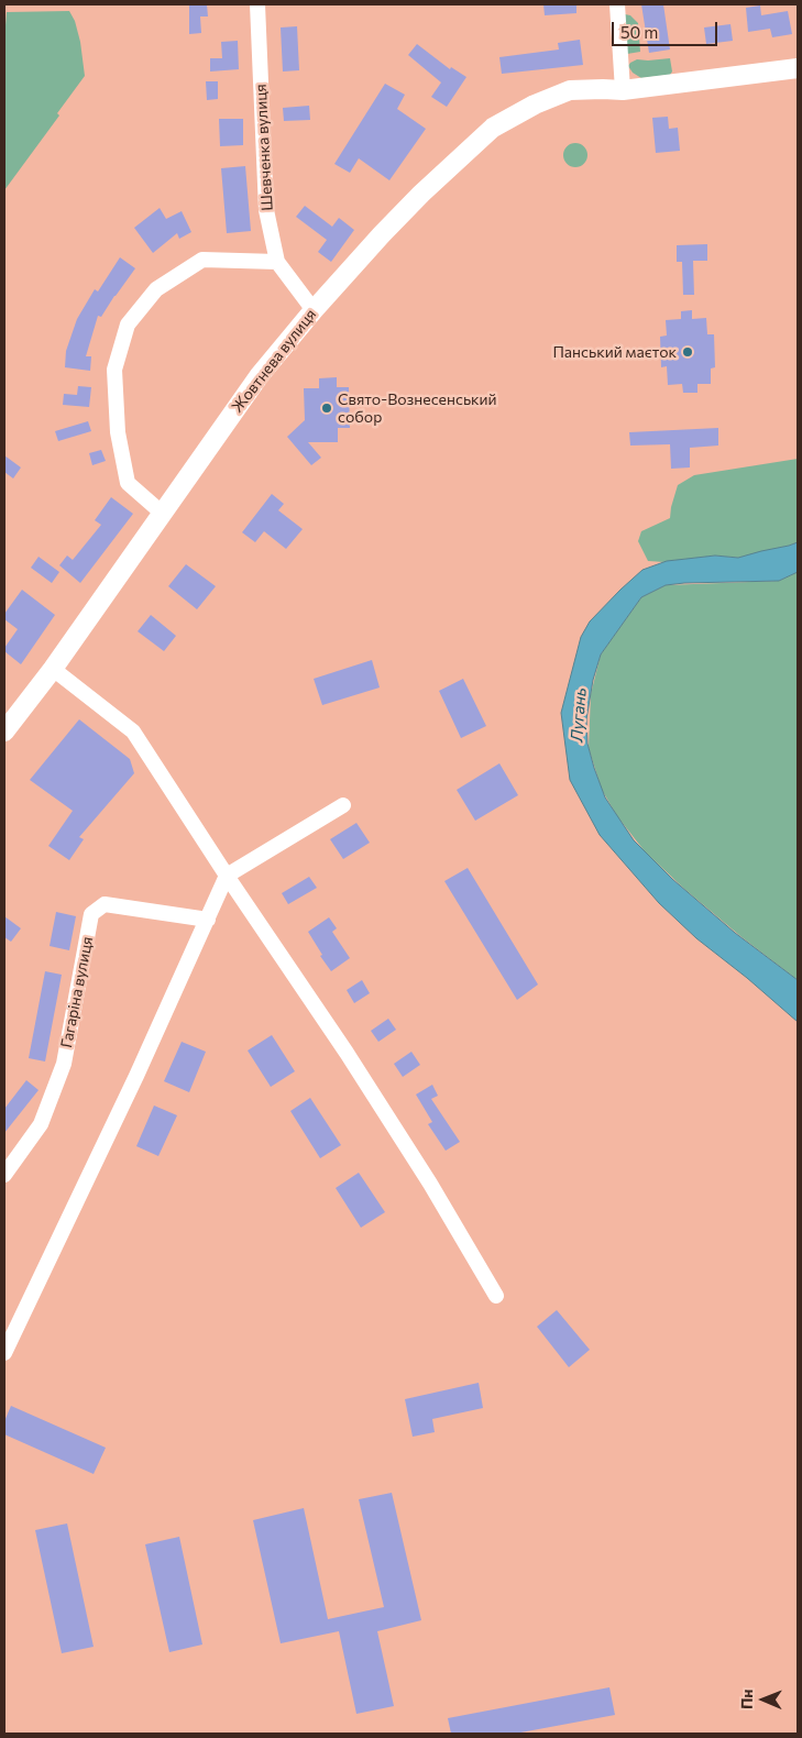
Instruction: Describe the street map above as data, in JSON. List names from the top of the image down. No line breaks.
{"streets":{"street":["Шевченка вулиця","Жовтнева вулиця","Гагаріна вулиця"]},"crossings":[["Шевченка вулиця","Жовтнева вулиця"]],"water":["Лугань"],"places":["Панський маєток","Свято-Вознесенський собор"],"scale_bar":"50 m","north":"left"}
